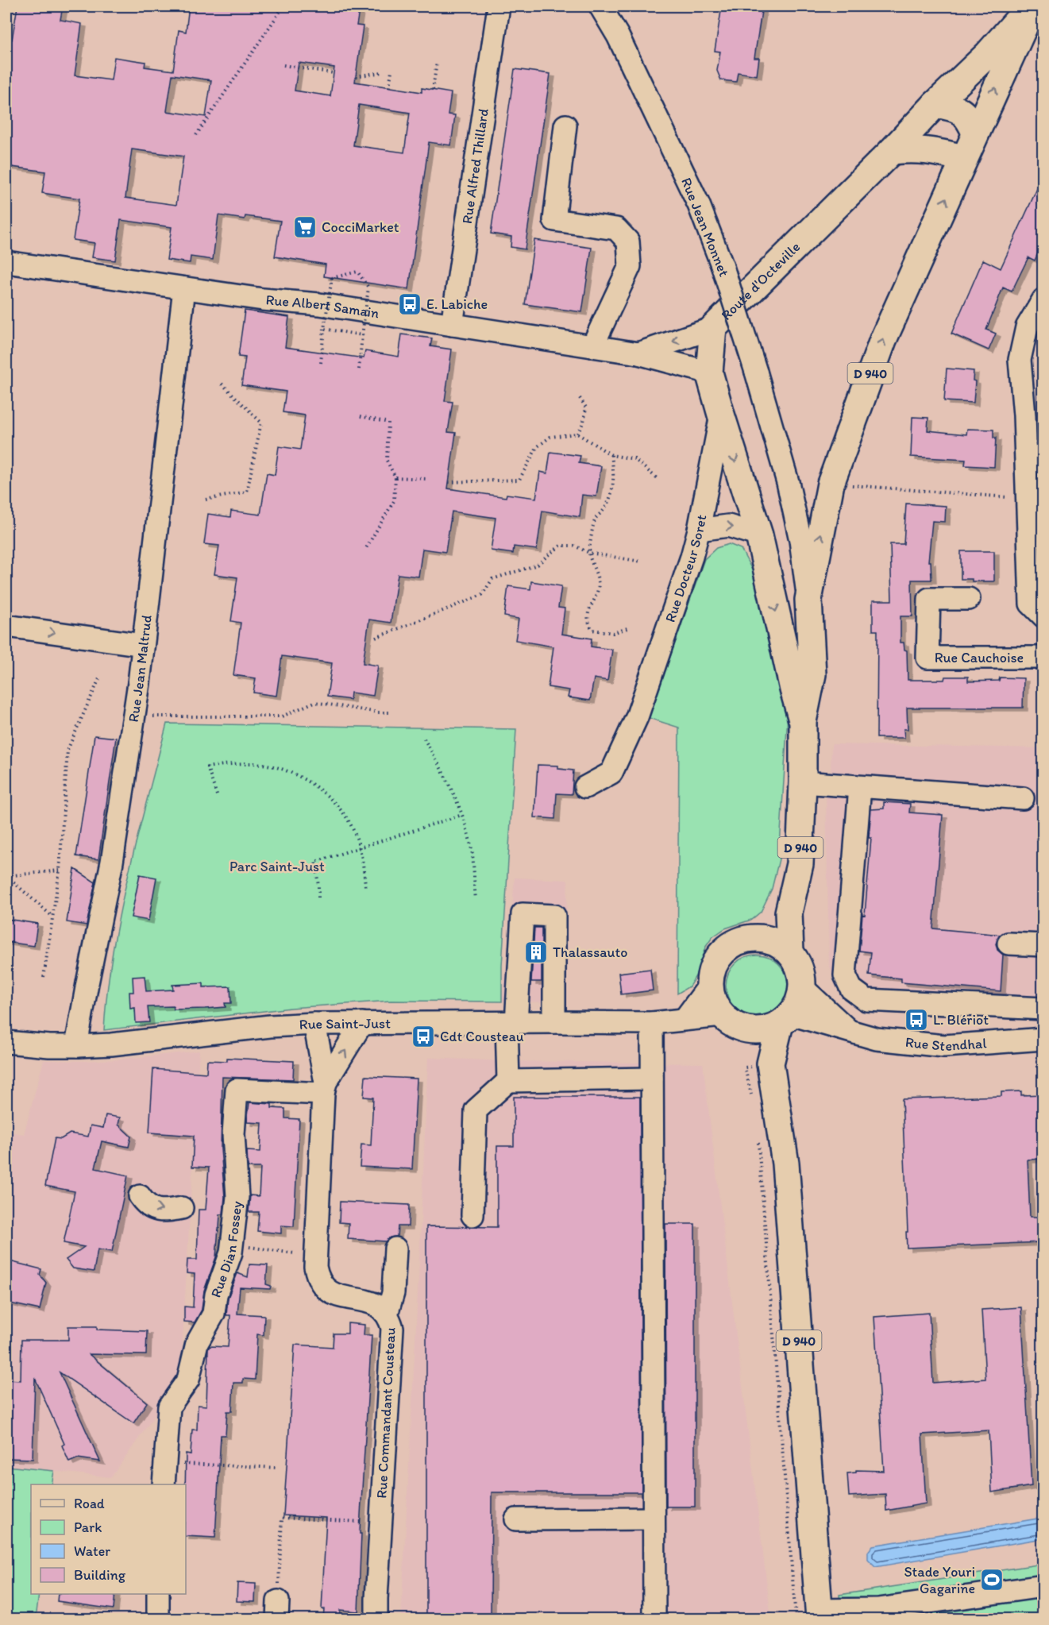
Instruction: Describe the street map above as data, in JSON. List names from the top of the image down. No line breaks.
{"streets":{"main road":["Route d'Octeville","D 940"],"street":["Rue Alfred Thillard","Rue Jean Monnet","Rue Albert Samain","Rue Docteur Soret","Rue Cauchoise","Rue Jean Maltrud","Rue Saint-Just","Rue Stendhal","Rue Dian Fossey","Rue Commandant Cousteau"]},"crossings":[["Rue Alfred Thillard","Rue Albert Samain"],["Rue Jean Monnet","Route d'Octeville"],["Route d'Octeville","Rue Albert Samain"],["Route d'Octeville","D 940"],["Route d'Octeville","Rue Docteur Soret"],["Route d'Octeville","Rue Saint-Just"],["Route d'Octeville","Rue Stendhal"],["Rue Albert Samain","Rue Jean Maltrud"],["D 940","Rue Saint-Just"],["D 940","Rue Stendhal"],["Rue Jean Maltrud","Rue Saint-Just"],["Rue Saint-Just","Rue Stendhal"],["Rue Saint-Just","Rue Commandant Cousteau"],["Rue Dian Fossey","Rue Commandant Cousteau"]],"parks":["Parc Saint-Just"],"places":{"supermarket":["CocciMarket"],"bus stop":["E. Labiche","L. Blériot","Cdt Cousteau"],"building":["Thalassauto"],"sports":["Stade Youri Gagarine"]},"legend":["Road","Park","Water","Building"]}
